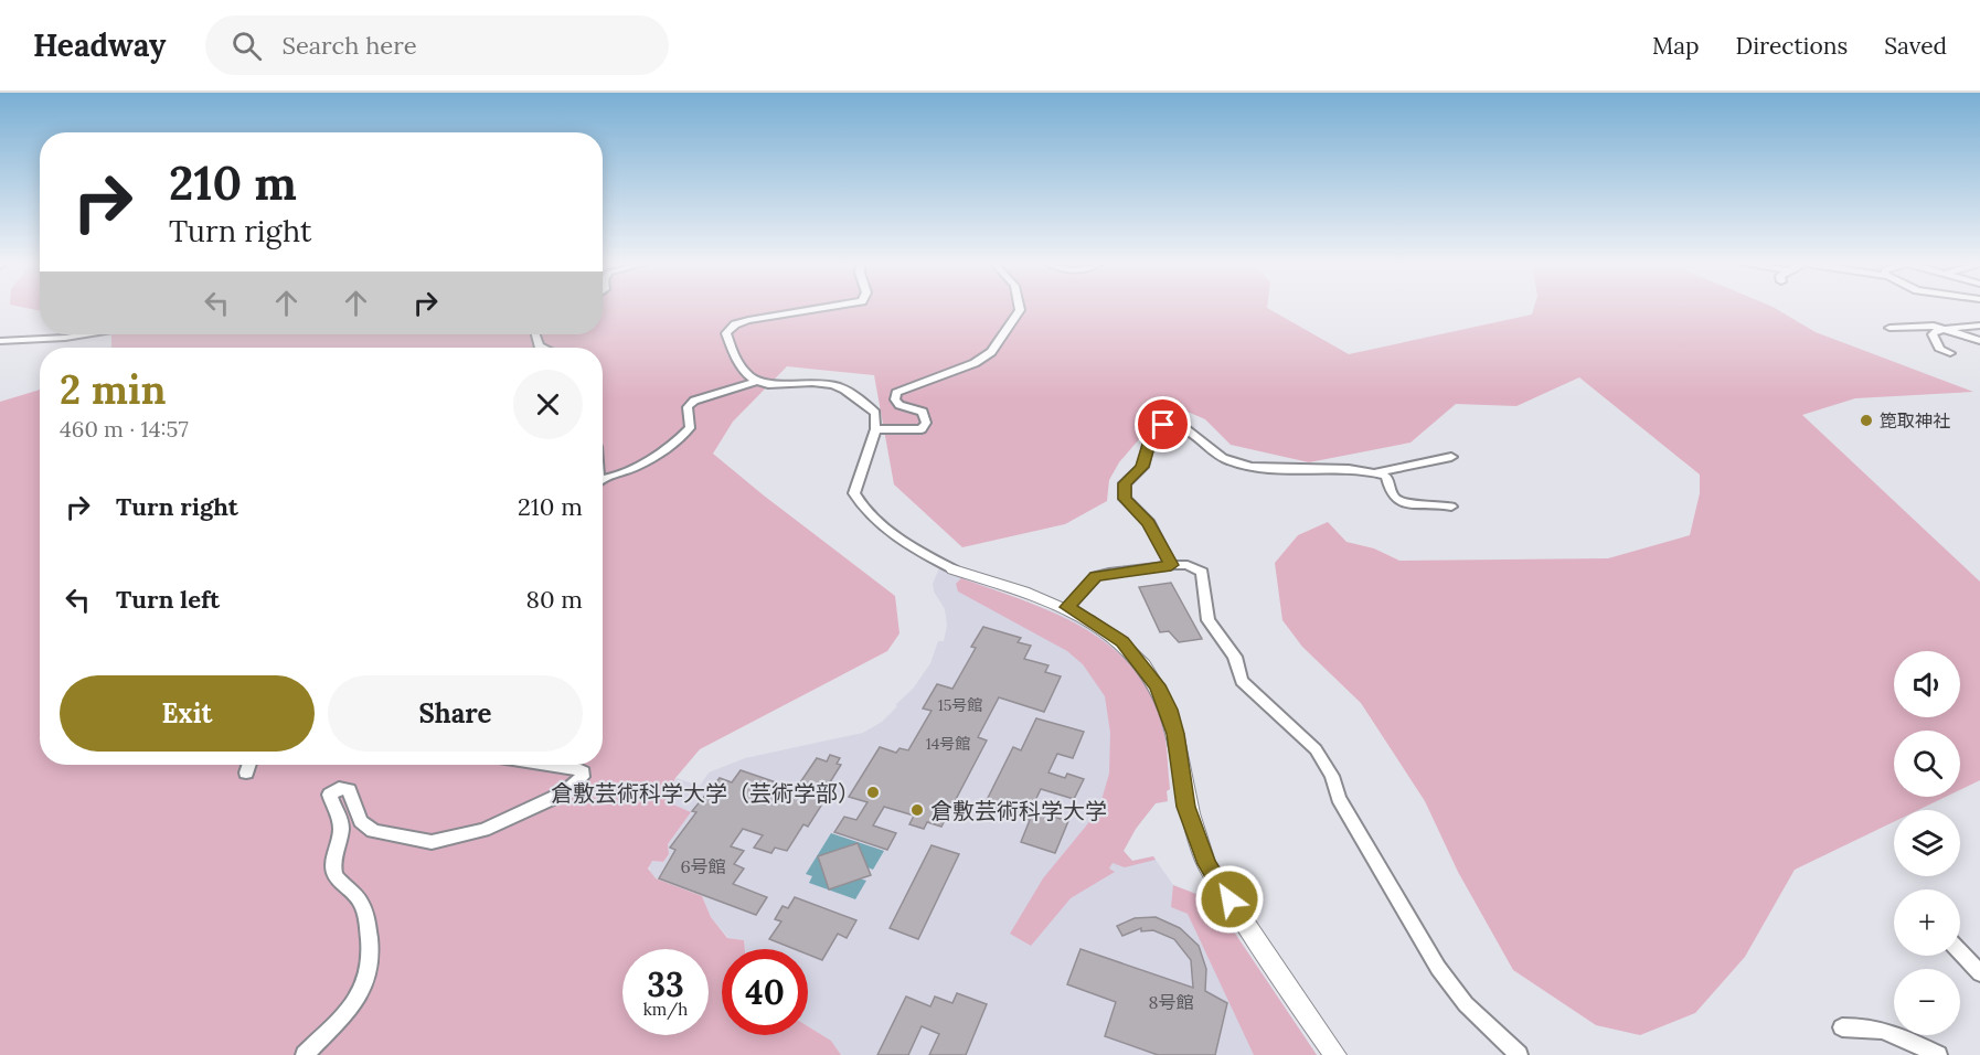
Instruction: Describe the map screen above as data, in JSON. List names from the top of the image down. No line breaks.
{"places":["箆取神社","倉敷芸術科学大学（芸術学部）","倉敷芸術科学大学"],"house_numbers":["15号館","14号館","6号館","8号館"],"page":{"header":"Headway","search":"Search here","nav":["Map","Directions","Saved"],"turn":["210 m","Turn right"],"heading":["2 min","460 m · 14:57"],"list":[{"name":"Turn right","value":"210 m"},{"name":"Turn left","value":"80 m"}],"map_buttons":["+","−"],"buttons":["Exit","Share"],"speed":"33 km/h","limit":"40"}}
